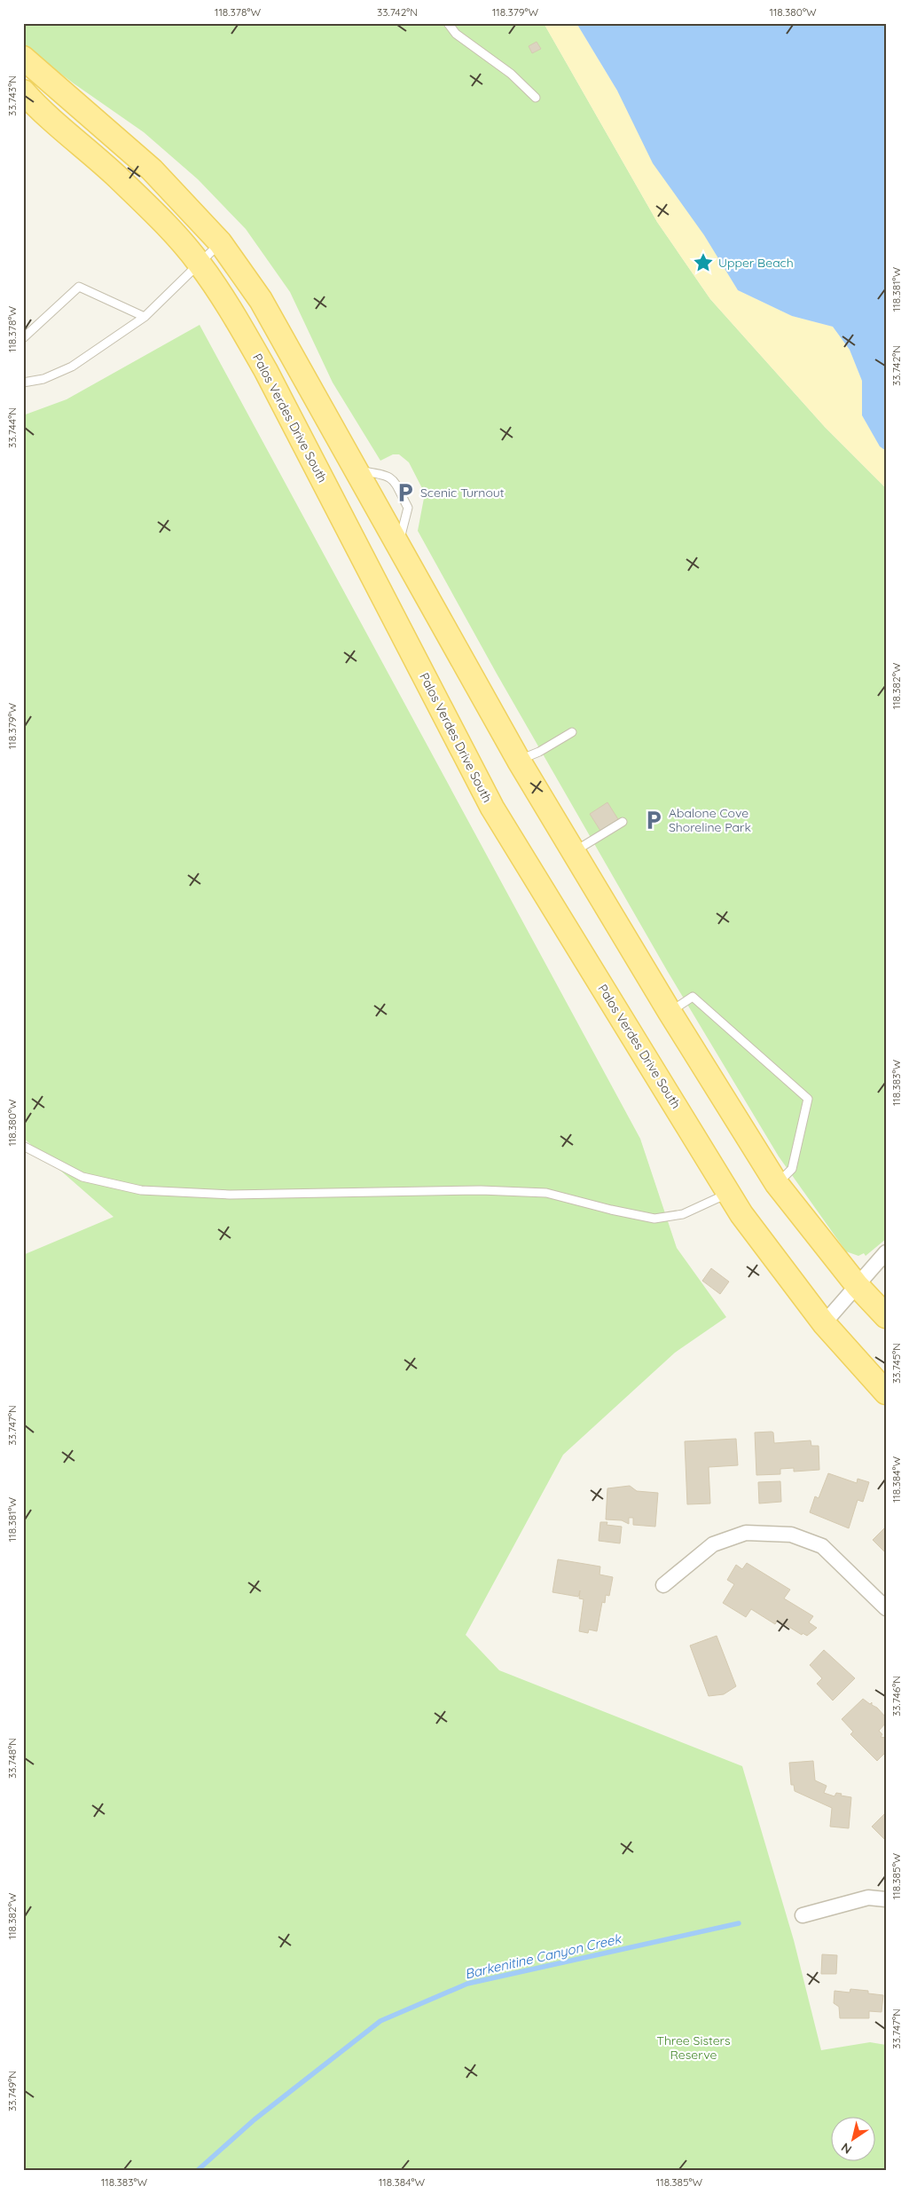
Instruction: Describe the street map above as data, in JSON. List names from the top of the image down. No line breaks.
{"streets":{"main road":["Palos Verdes Drive South"]},"water":["Barkenitine Canyon Creek"],"parks":["Three Sisters Reserve"],"places":{"place":["Upper Beach"],"parking":["Scenic Turnout","Abalone Cove Shoreline Park"]},"north":"bottom left","coordinates":["118.378°W","33.742°N","118.379°W","118.380°W","33.743°N","118.381°W","33.744°N","118.382°W","118.383°W","33.745°N","33.747°N","118.384°W","33.746°N","33.748°N","118.385°W","33.749°N"]}
